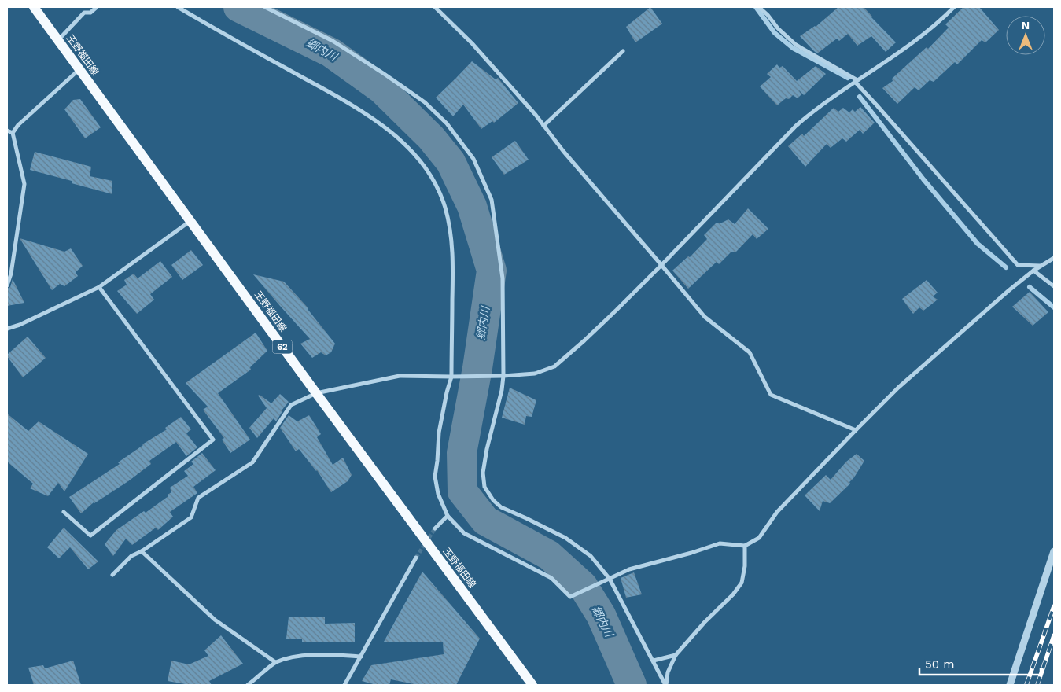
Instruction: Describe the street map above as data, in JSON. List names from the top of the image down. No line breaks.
{"streets":{"main road":["玉野福田線","62"]},"water":["郷内川"],"scale_bar":"50 m","north":"top"}
